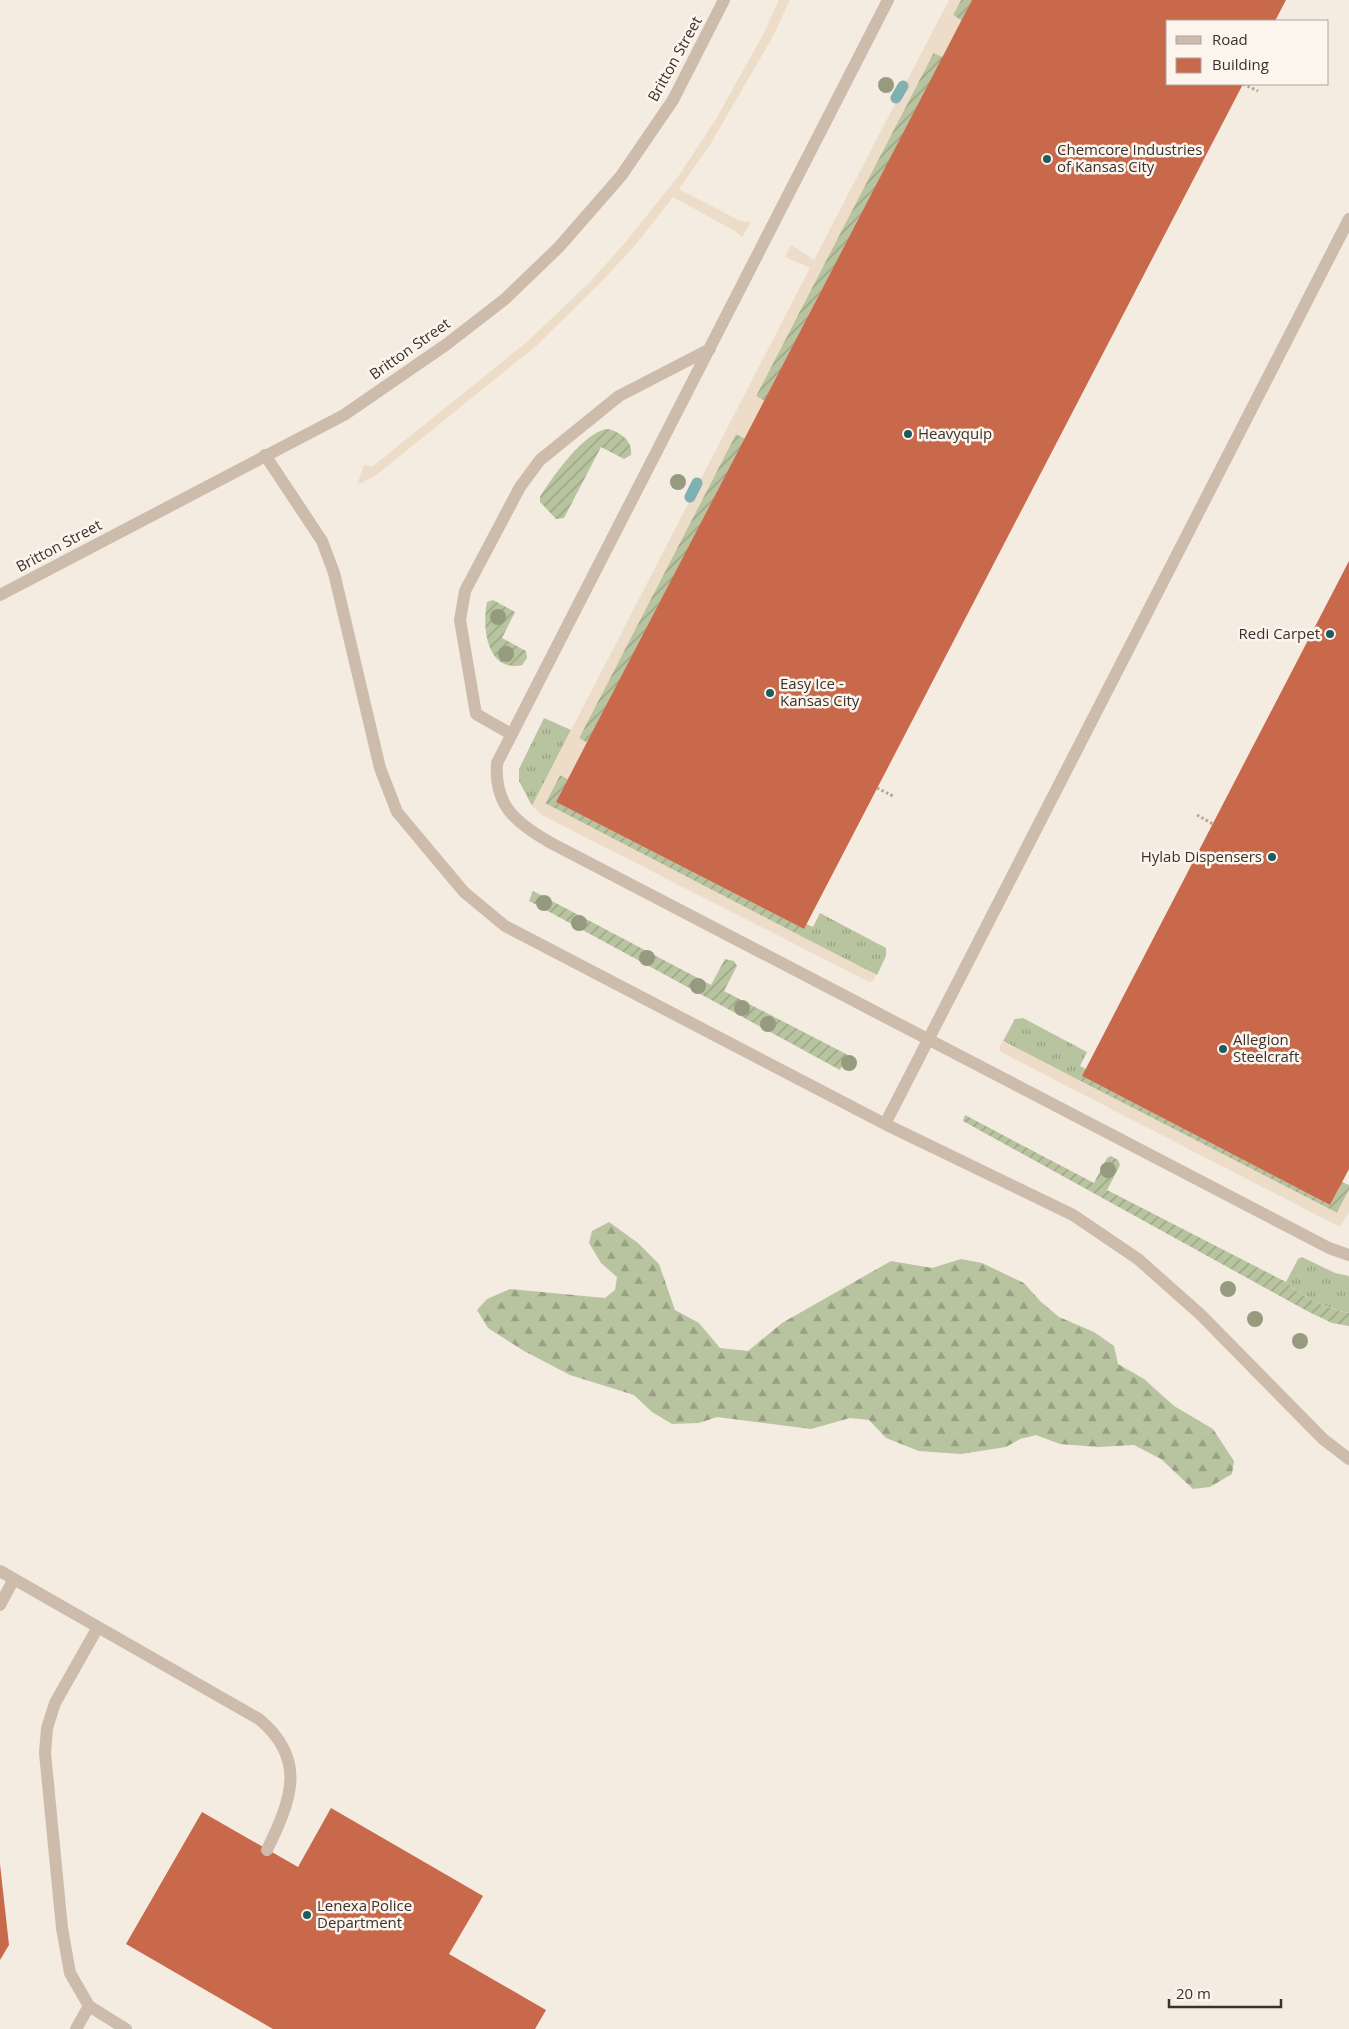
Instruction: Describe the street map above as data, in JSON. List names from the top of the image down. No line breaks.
{"streets":{"street":["Britton Street"]},"places":["Chemcore Industries of Kansas City","Heavyquip","Redi Carpet","Easy Ice - Kansas City","Hylab Dispensers","Allegion Steelcraft","Lenexa Police Department"],"legend":["Road","Building"],"scale_bar":"20 m"}
